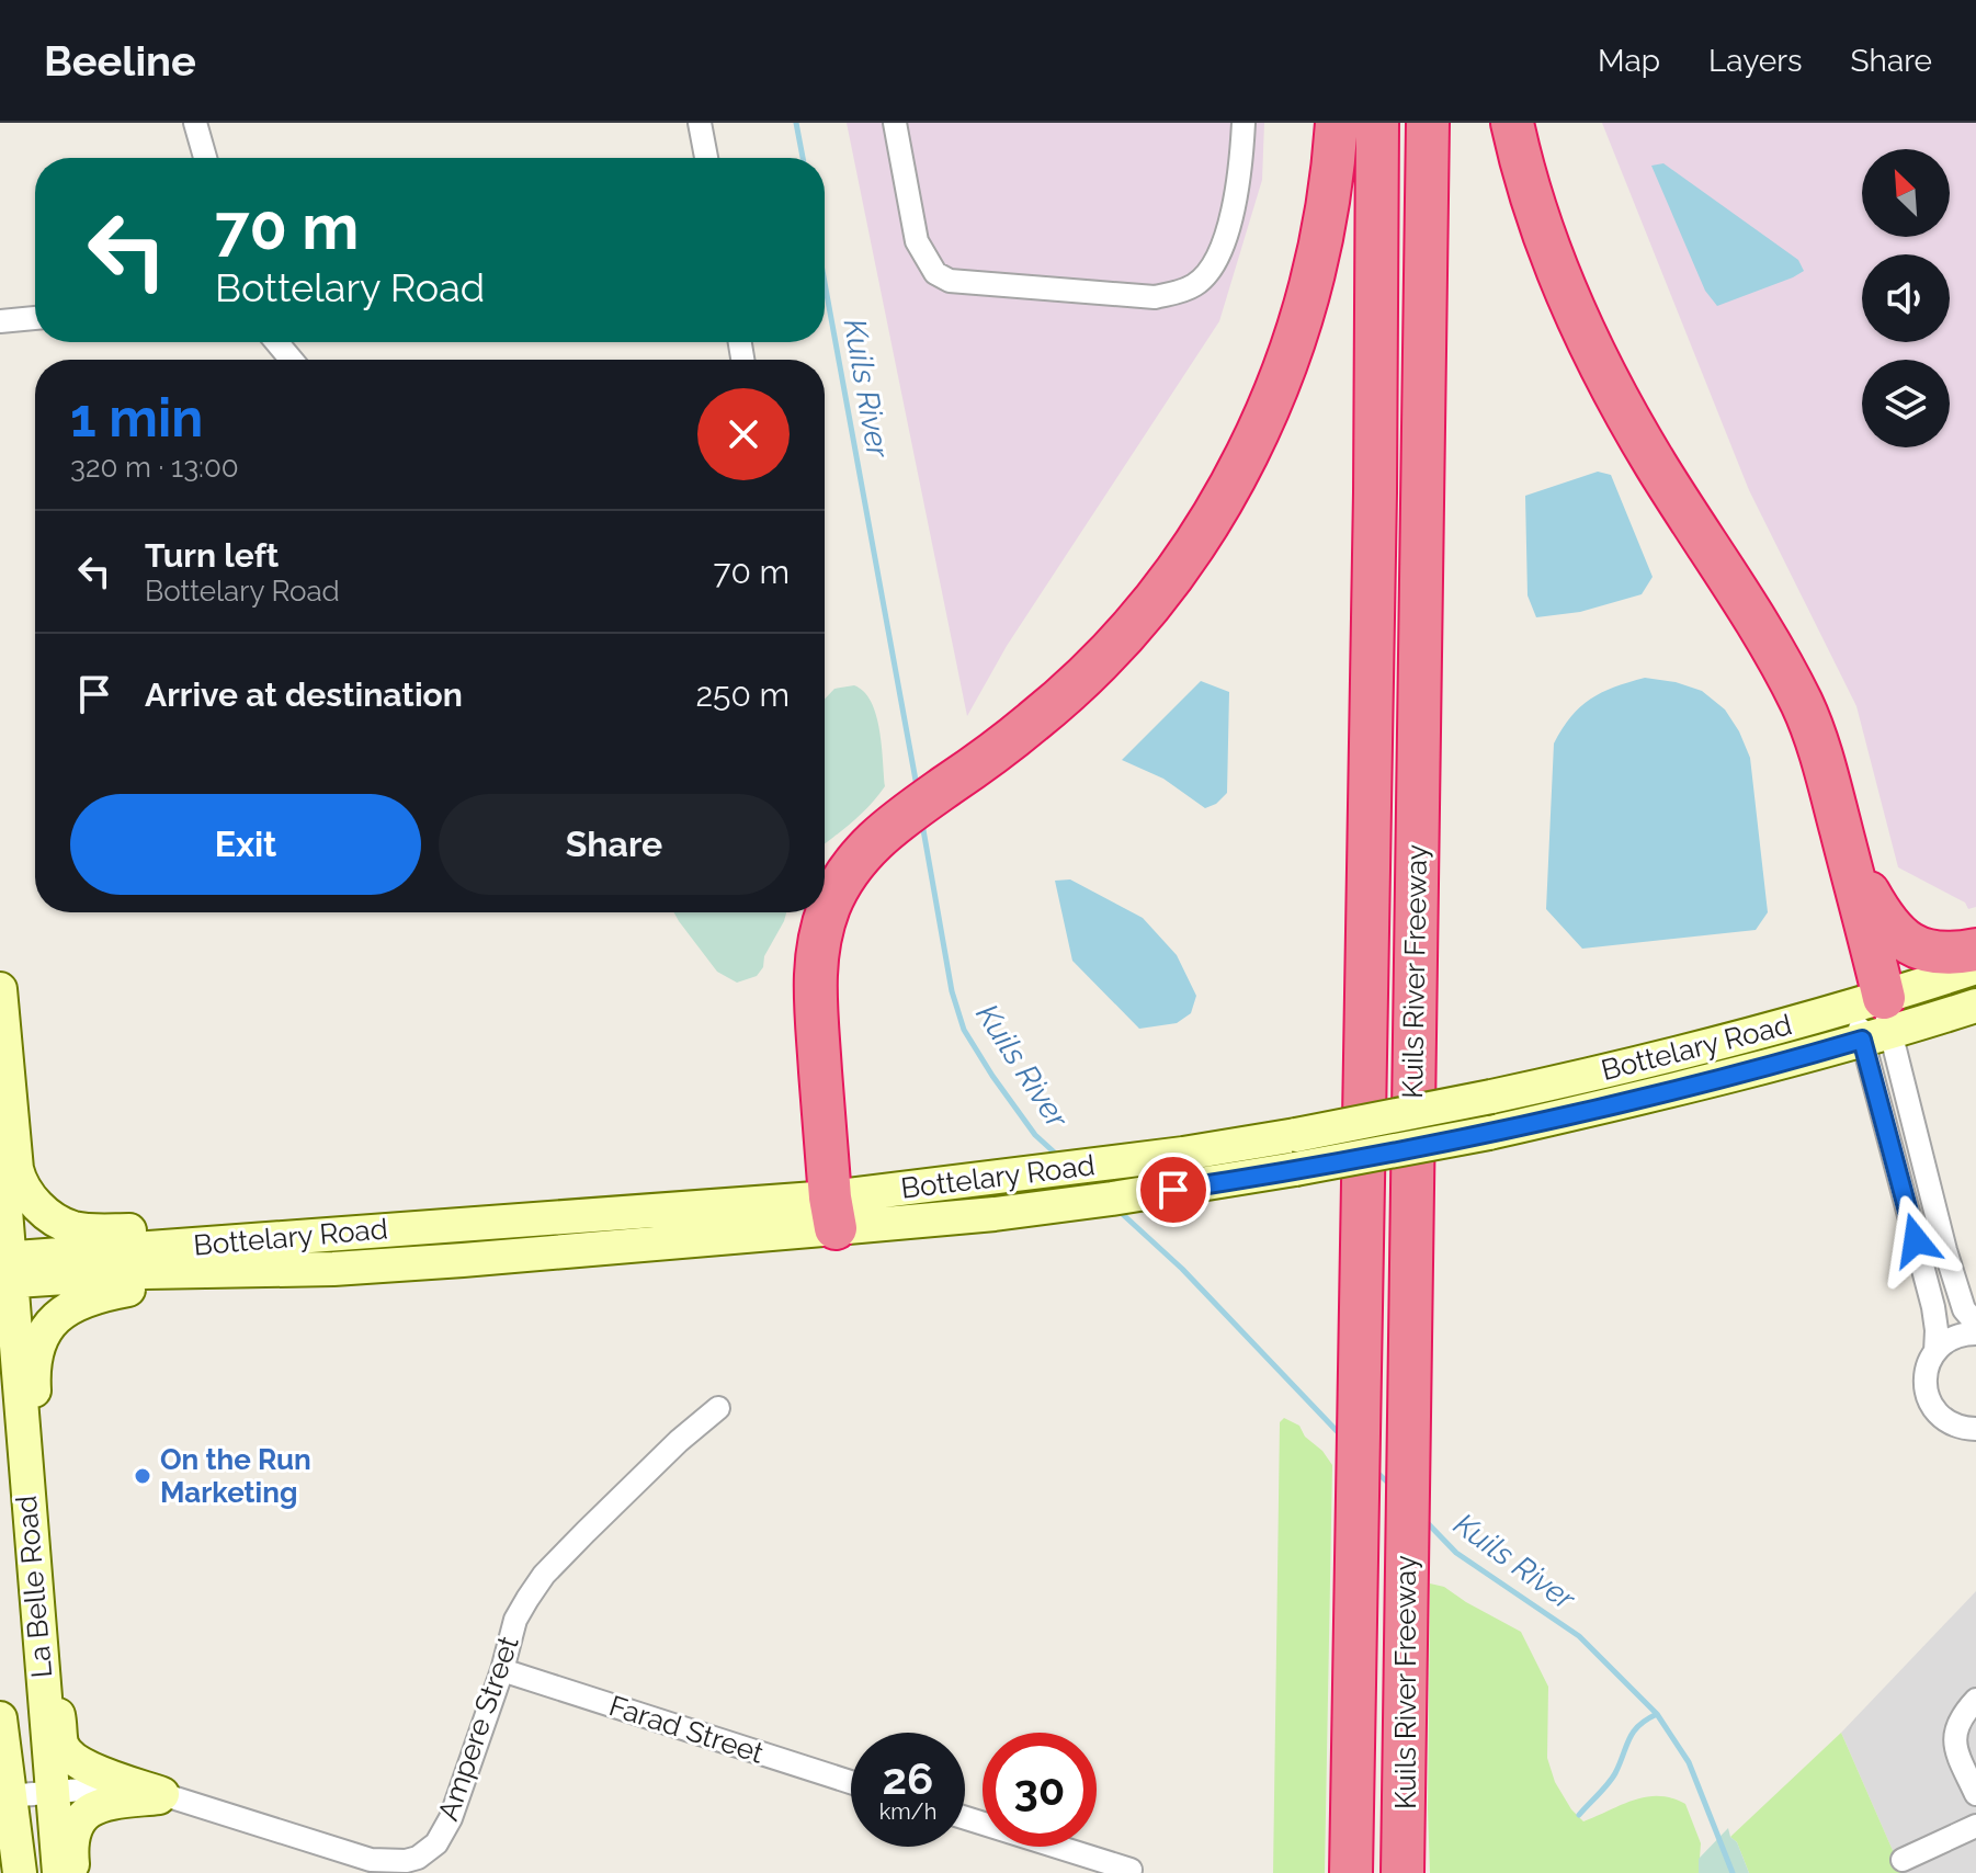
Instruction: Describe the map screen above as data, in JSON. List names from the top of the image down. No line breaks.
{"streets":{"highway":["Kuils River Freeway"],"main road":["Bottelary Road","La Belle Road"],"street":["Ampere Street","Farad Street"]},"crossings":[["Bottelary Road","La Belle Road"],["La Belle Road","Ampere Street"],["Ampere Street","Farad Street"]],"water":["Kuils River"],"places":["On the Run Marketing"],"north":"top left","page":{"header":"Beeline","nav":["Map","Layers","Share"],"turn":["70 m","Bottelary Road"],"heading":["1 min","320 m · 13:00"],"list":[{"name":"Turn left","note":"Bottelary Road","value":"70 m"},{"name":"Arrive at destination","value":"250 m"}],"buttons":["Exit","Share"],"speed":"26 km/h","limit":"30"}}
